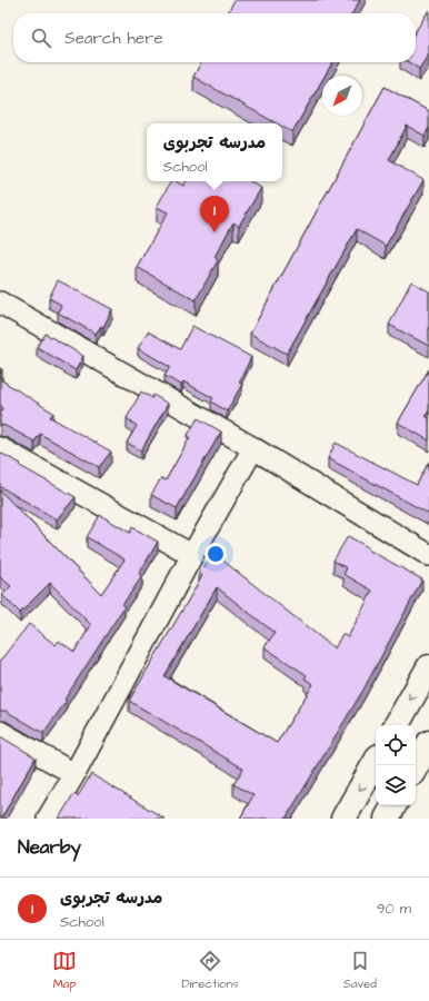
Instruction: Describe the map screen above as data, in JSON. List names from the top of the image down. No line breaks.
{"north":"bottom left","page":{"search":"Search here","popup":["مدرسه تجربوى","School"],"pins":"1","heading":"Nearby","list":[{"mark":"1","name":"مدرسه تجربوى","note":"School","value":"90 m"}],"nav":["Map","Directions","Saved"]}}
